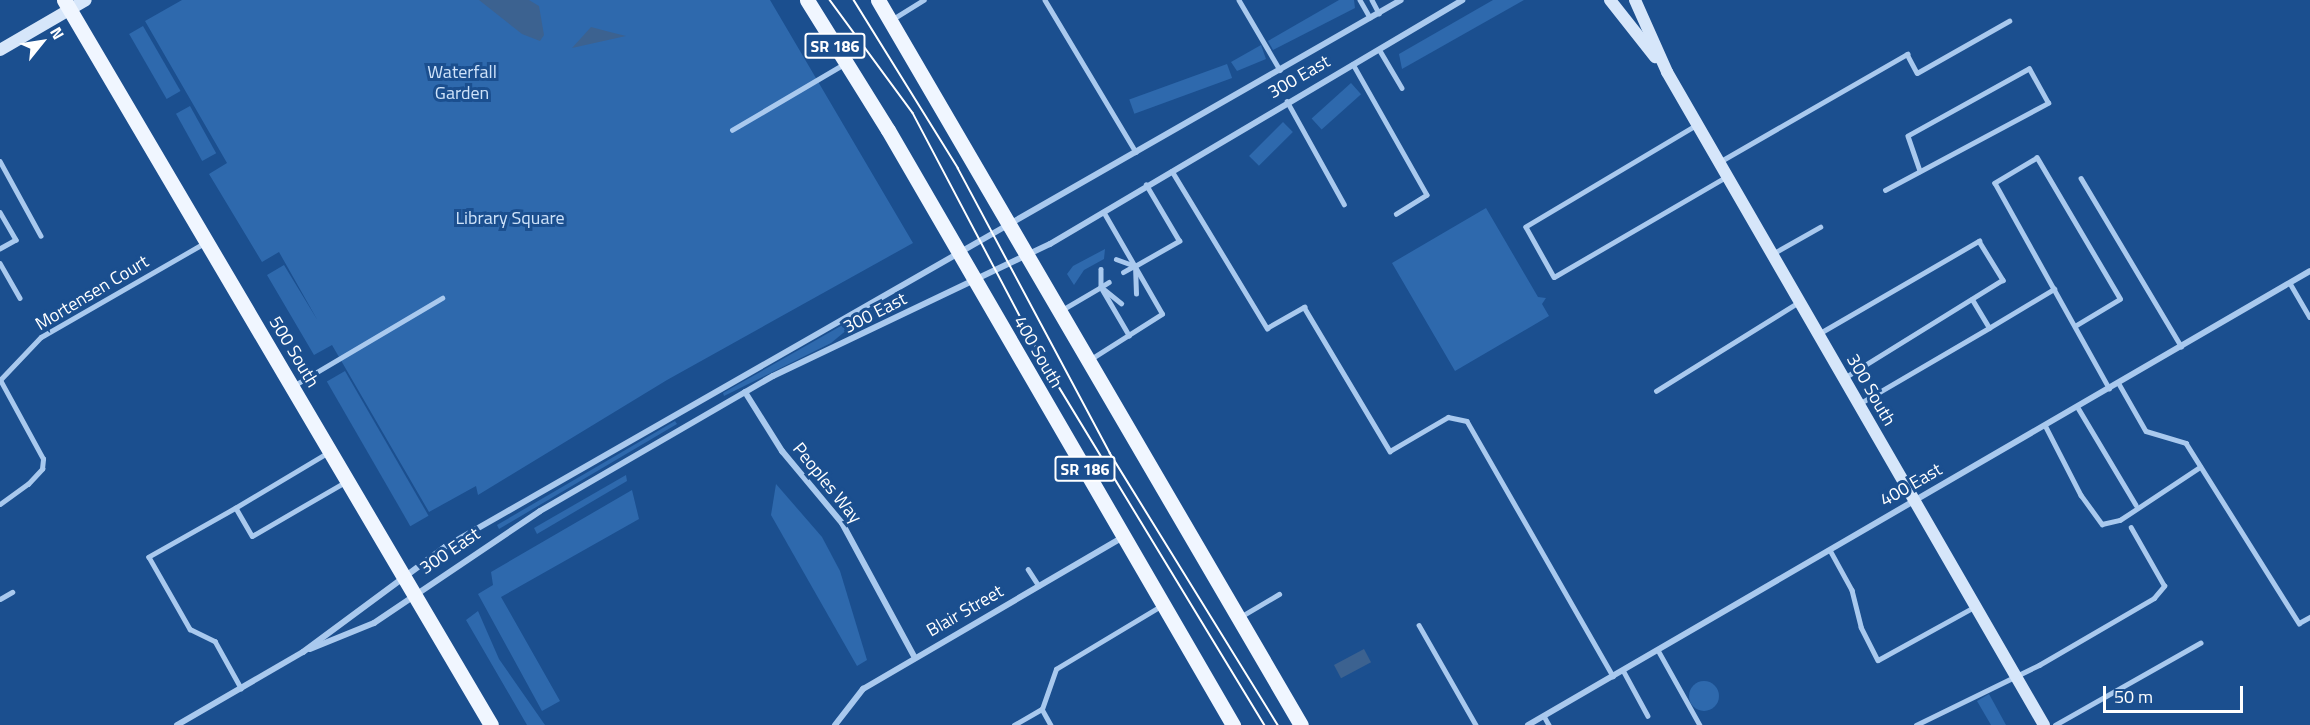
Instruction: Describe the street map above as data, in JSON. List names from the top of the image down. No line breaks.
{"streets":{"main road":["SR 186","500 South","400 South"],"street":["300 East","300 South","Peoples Way","400 East","Blair Street"],"lane":["Mortensen Court"]},"crossings":[["SR 186","300 East"],["300 East","500 South"],["300 East","400 South"],["300 East","Peoples Way"],["Mortensen Court","500 South"],["400 South","Blair Street"],["300 South","400 East"],["Peoples Way","Blair Street"]],"parks":["Waterfall Garden","Library Square"],"scale_bar":"50 m","north":"top right"}
